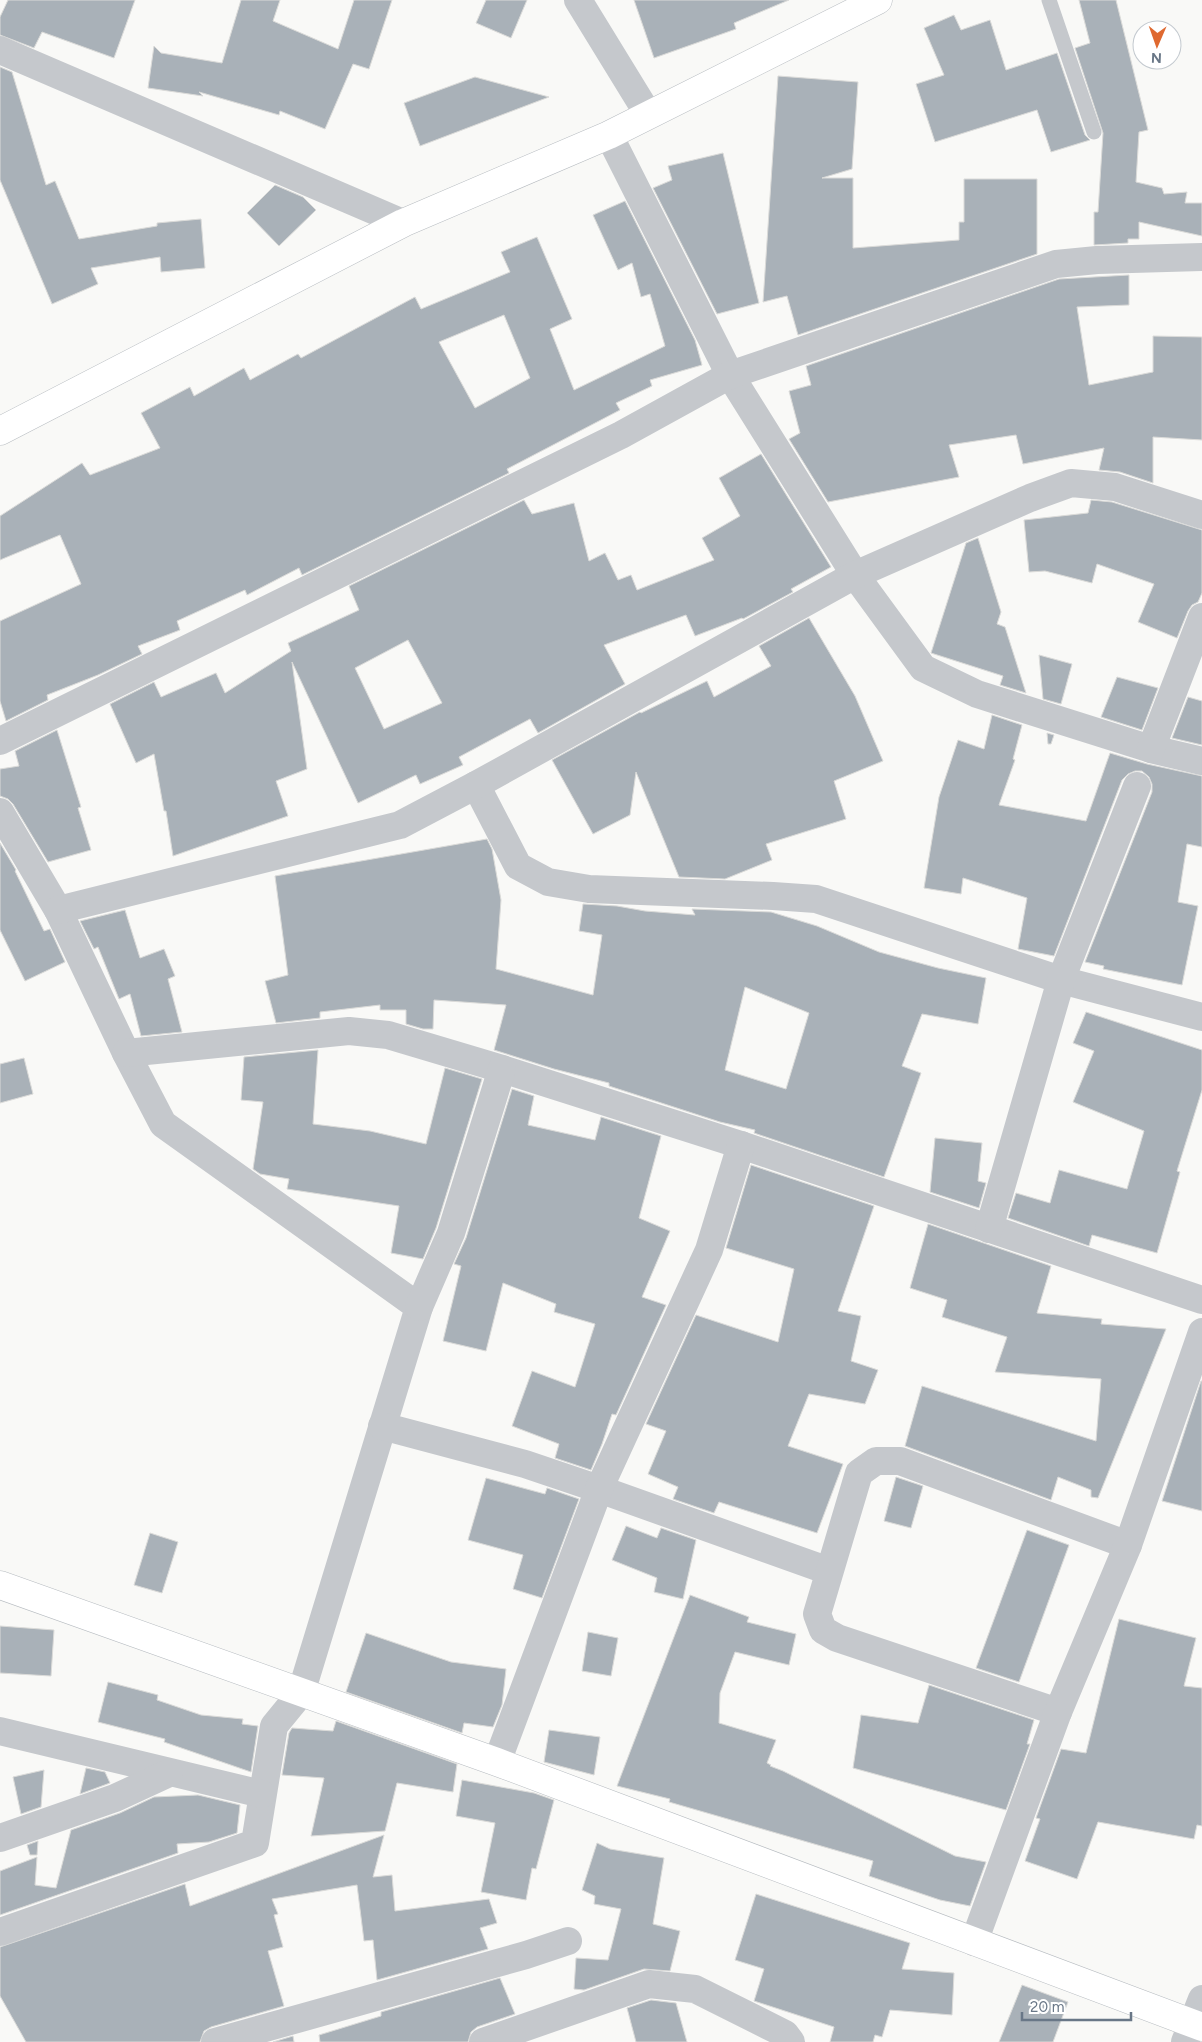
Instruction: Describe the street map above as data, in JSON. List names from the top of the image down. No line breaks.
{"scale_bar":"20 m","north":"bottom"}
